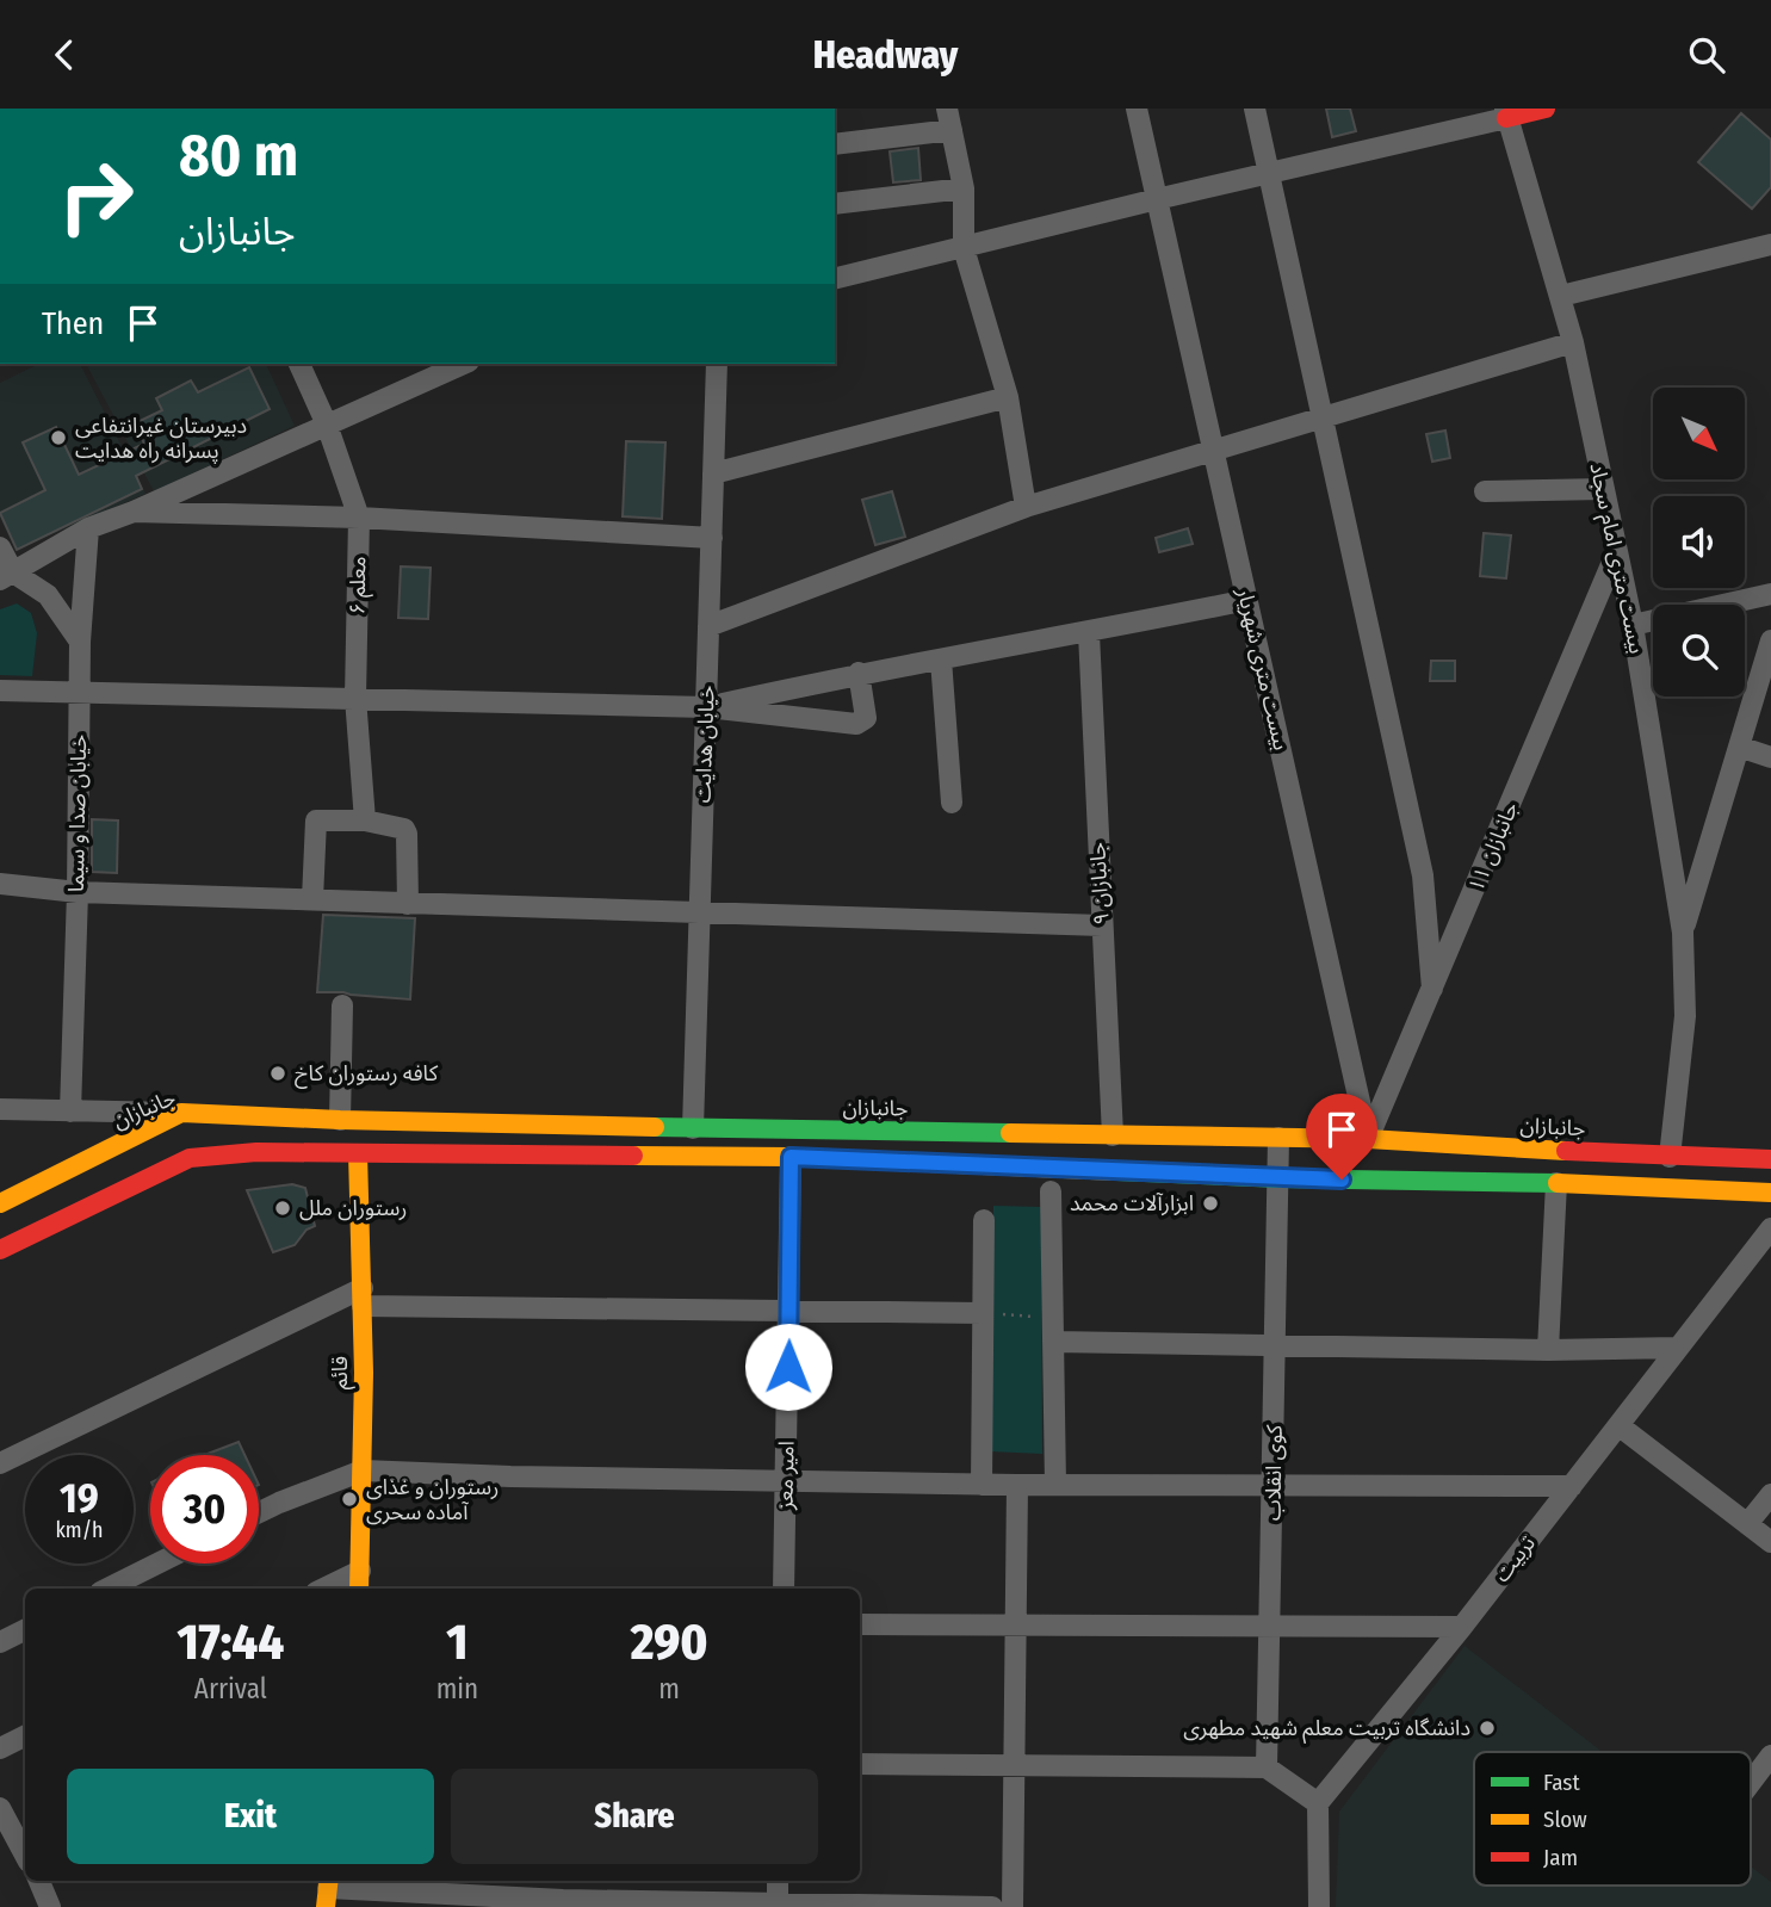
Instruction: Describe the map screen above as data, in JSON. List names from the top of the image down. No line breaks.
{"streets":{"main road":["جانبازان","قائم"],"street":["بیست متری امام سجاد","معلم ۶","بیست متری شهریار","خیابان هدایت","خیابان صدا و سیما","جانبازان ۱۱","جانبازان ۹","کوی انقلاب","امیر معز","تربیت"]},"crossings":[["بیست متری امام سجاد","جانبازان ۱۱"],["بیست متری امام سجاد","جانبازان"],["بیست متری شهریار","جانبازان ۱۱"],["بیست متری شهریار","جانبازان"],["خیابان هدایت","جانبازان"],["جانبازان ۱۱","جانبازان"],["جانبازان ۹","جانبازان"],["جانبازان","کوی انقلاب"]],"places":["دبیرستان غیرانتفاعی پسرانه راه هدایت","کافه رستوران کاخ","ابزارآلات محمد","رستوران ملل","رستوران و غذای آماده سحری","دانشگاه تربیت معلم شهید مطهری"],"legend":["Fast","Slow","Jam"],"north":"bottom right","page":{"header":"Headway","turn":["80 m","جانبازان"],"then":"Then","speed":"19 km/h","limit":"30","eta":["17:44","Arrival","1","min","290","m"],"buttons":["Exit","Share"]}}
